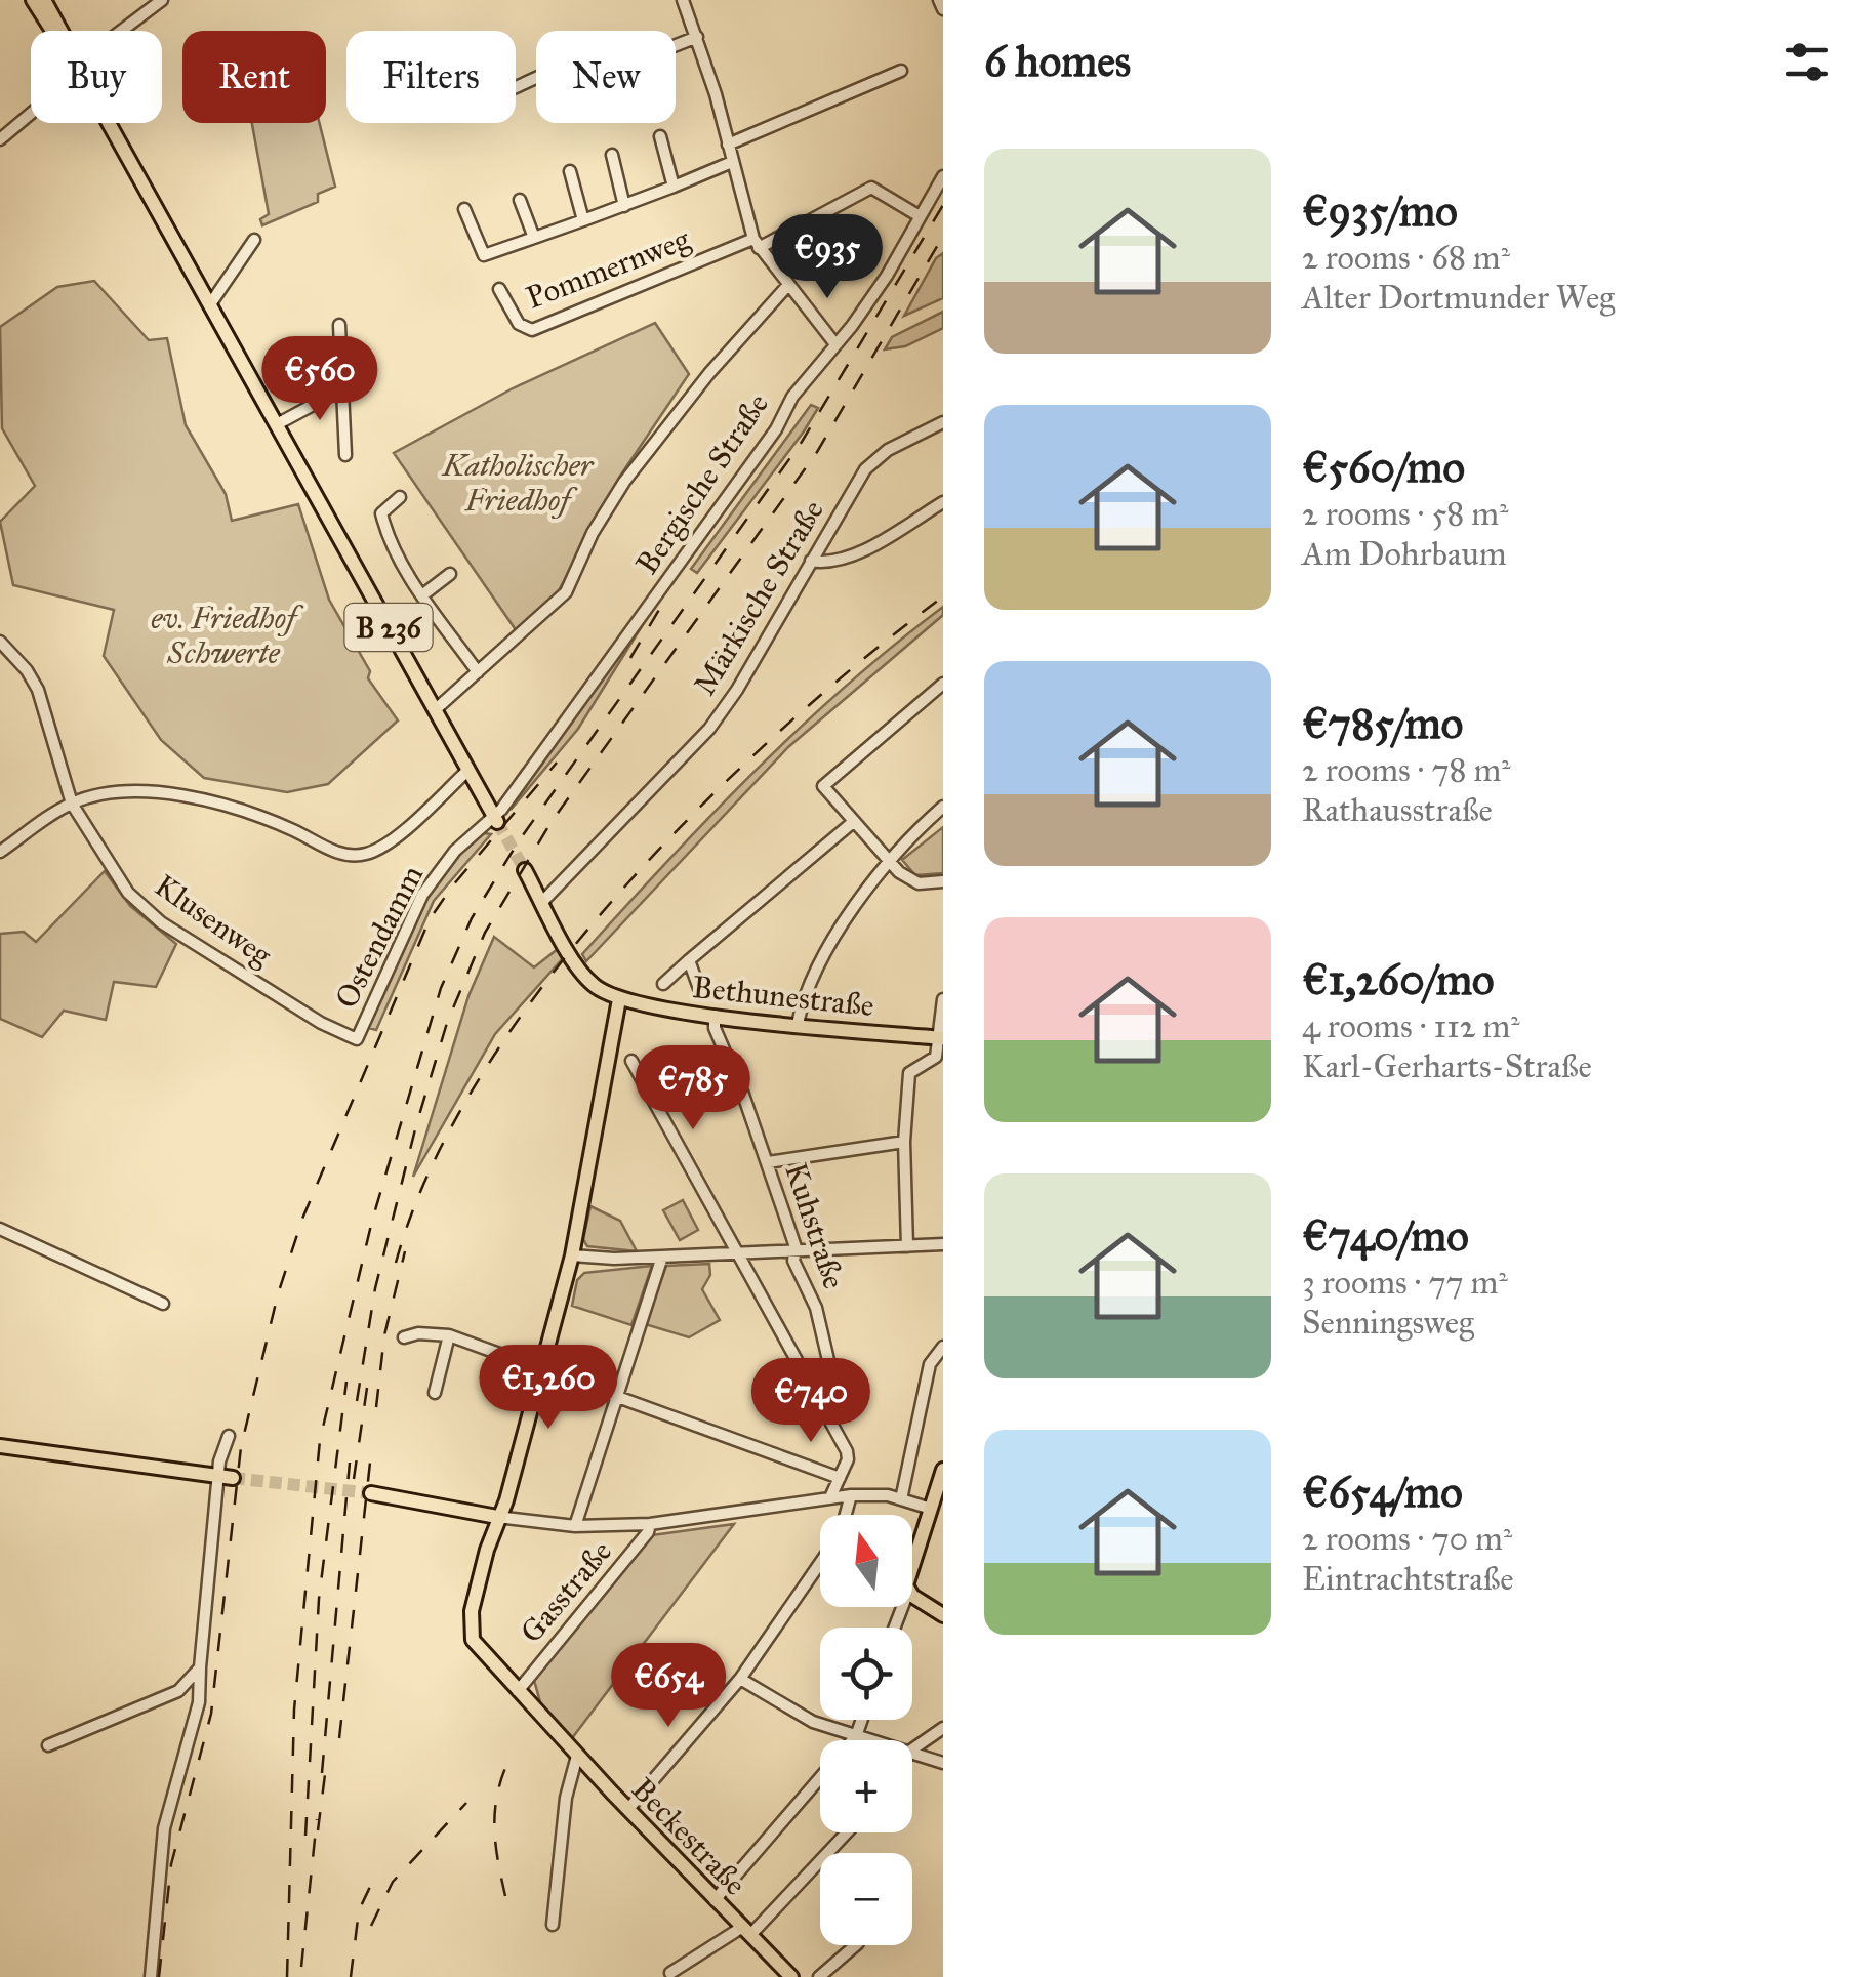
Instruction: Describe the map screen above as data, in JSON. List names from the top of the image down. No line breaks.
{"streets":{"main road":["B 236","Bethunestraße","Beckestraße"],"street":["Pommernweg","Bergische Straße","Märkische Straße","Klusenweg","Ostendamm","Kuhstraße","Gasstraße"]},"crossings":[["Bergische Straße","B 236"],["Bergische Straße","Ostendamm"],["B 236","Ostendamm"],["Klusenweg","Ostendamm"],["Bethunestraße","Kuhstraße"],["Gasstraße","Beckestraße"]],"parks":["Katholischer Friedhof","ev. Friedhof Schwerte"],"north":"top","page":{"heading":"6 homes","chip":["Buy","Rent","Filters","New"],"list":[{"name":"€935/mo","note":"2 rooms · 68 m² · Alter Dortmunder Weg"},{"name":"€560/mo","note":"2 rooms · 58 m² · Am Dohrbaum"},{"name":"€785/mo","note":"2 rooms · 78 m² · Rathausstraße"},{"name":"€1,260/mo","note":"4 rooms · 112 m² · Karl-Gerharts-Straße"},{"name":"€740/mo","note":"3 rooms · 77 m² · Senningsweg"},{"name":"€654/mo","note":"2 rooms · 70 m² · Eintrachtstraße"}],"price":["€935","€560","€785","€1,260","€740","€654"],"map_buttons":["+","−"]}}
